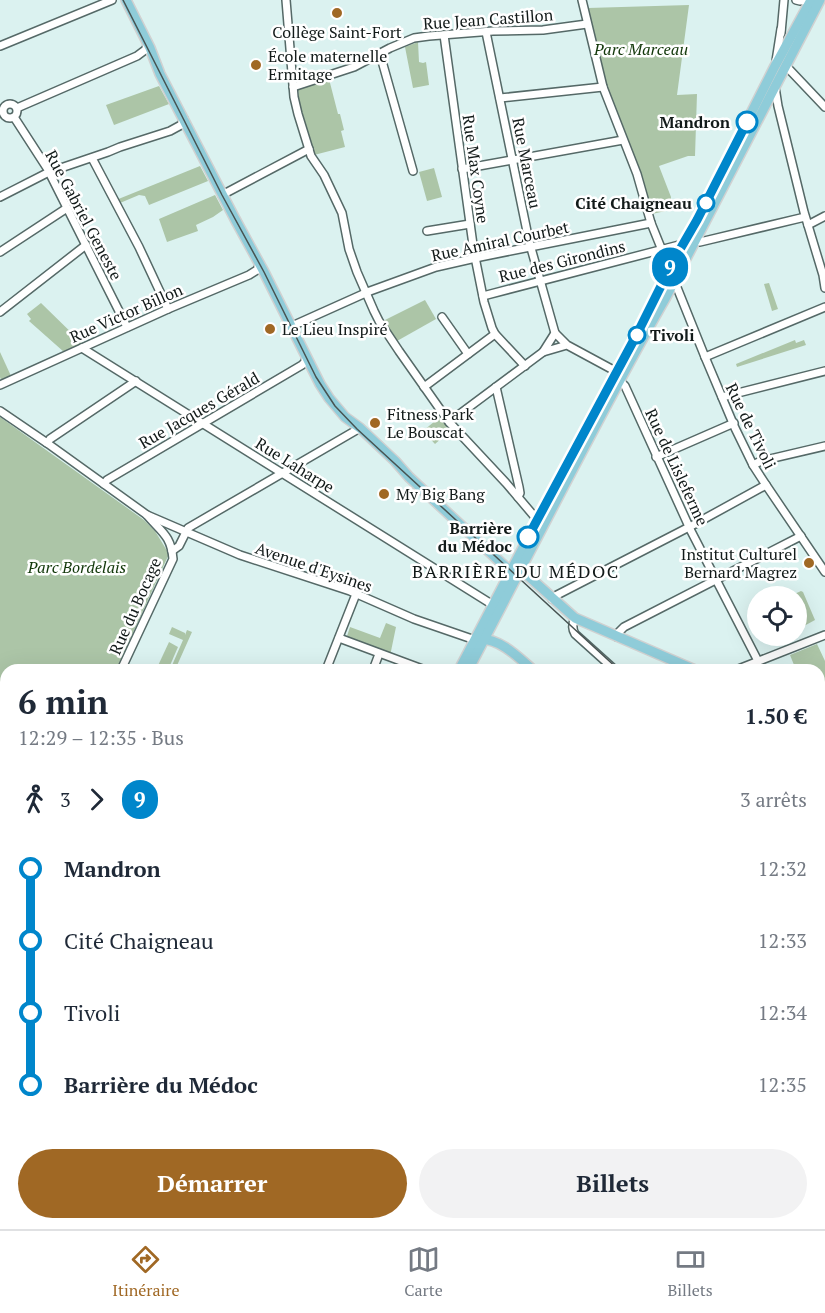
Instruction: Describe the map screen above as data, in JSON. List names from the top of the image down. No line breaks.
{"streets":{"street":["Rue Jean Castillon","Rue Marceau","Rue Max Coyne","Rue Gabriel Geneste","Rue Amiral Courbet","Rue des Girondins","Rue Victor Billon","Rue Jacques Gérald","Rue de Tivoli","Rue Laharpe","Rue de Lisleferme","Avenue d'Eysines","Rue du Bocage"]},"crossings":[["Rue Jean Castillon","Rue Marceau"],["Rue Jean Castillon","Rue Max Coyne"],["Rue Jean Castillon","Rue de Tivoli"],["Rue Marceau","Rue Amiral Courbet"],["Rue Marceau","Rue des Girondins"],["Rue Max Coyne","Rue Amiral Courbet"],["Rue Max Coyne","Rue des Girondins"],["Rue Gabriel Geneste","Rue Victor Billon"],["Rue Amiral Courbet","Rue de Tivoli"],["Rue des Girondins","Rue de Tivoli"],["Rue Victor Billon","Rue Laharpe"],["Rue Jacques Gérald","Rue Laharpe"],["Rue Jacques Gérald","Avenue d'Eysines"],["Rue Laharpe","Rue du Bocage"],["Avenue d'Eysines","Rue du Bocage"]],"districts":["BARRIÈRE DU MÉDOC"],"parks":["Parc Marceau","Parc Bordelais"],"places":["Collège Saint-Fort","École maternelle Ermitage","Mandron","Cité Chaigneau","Le Lieu Inspiré","Tivoli","Fitness Park Le Bouscat","My Big Bang","Barrière du Médoc","Institut Culturel Bernard Magrez"],"lines":["bus line 9"],"page":{"on_map":"9","heading":["6 min","12:29 – 12:35 · Bus","1.50 €"],"legs":["3","9","3 arrêts"],"list":[{"name":"Mandron","value":"12:32"},{"name":"Cité Chaigneau","value":"12:33"},{"name":"Tivoli","value":"12:34"},{"name":"Barrière du Médoc","value":"12:35"}],"buttons":["Démarrer","Billets"],"tabs":["Itinéraire","Carte","Billets"]}}
